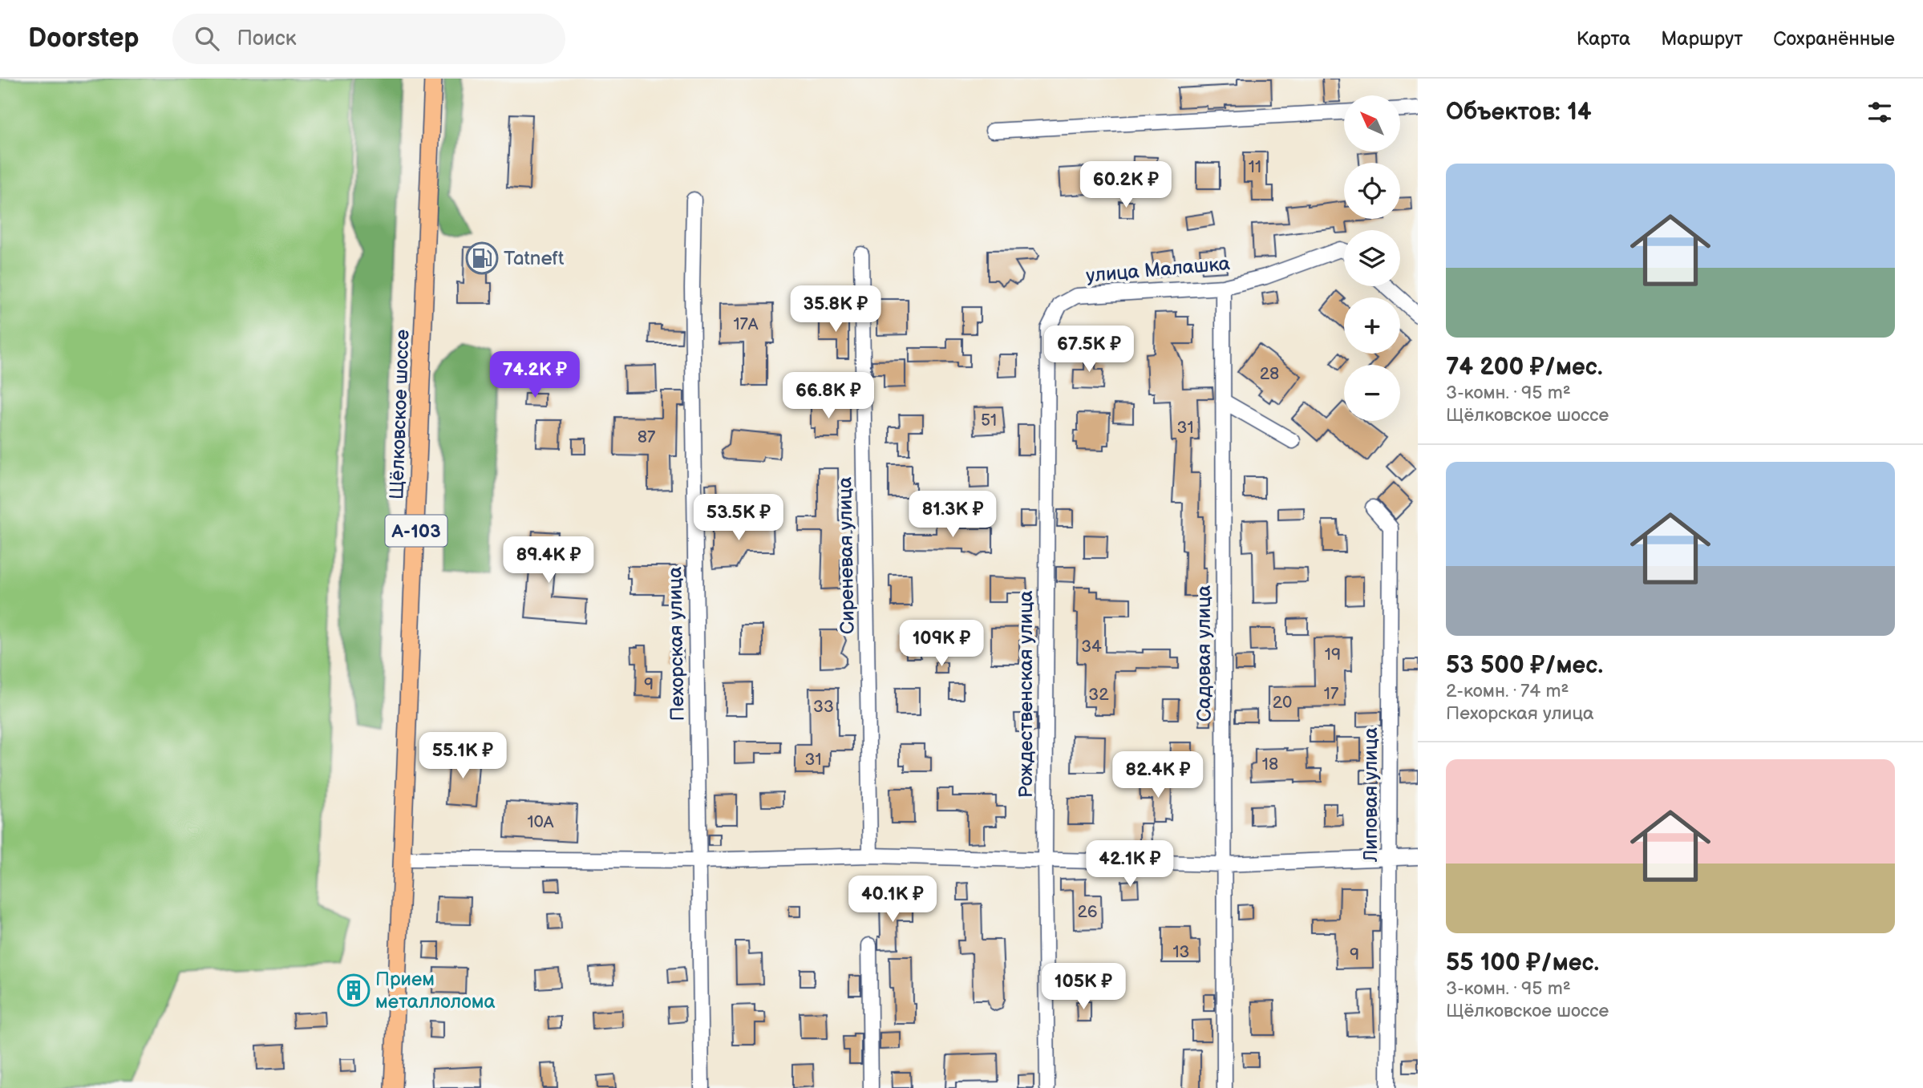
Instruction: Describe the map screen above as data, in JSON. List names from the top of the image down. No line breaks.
{"streets":{"main road":["Щёлковское шоссе","А-103"],"street":["улица Малашка","Сиреневая улица","Пехорская улица","Садовая улица","Рождественская улица","Липовая улица"]},"crossings":[["улица Малашка","Садовая улица"],["улица Малашка","Рождественская улица"]],"places":{"fuel station":["Tatneft"],"building":["Прием металлолома"]},"house_numbers":["11","17А","28","51","31","87","34","19","9","17","32","20","33","31","18","10А","26","13","9"],"north":"top left","page":{"header":"Doorstep","search":"Поиск","nav":["Карта","Маршрут","Сохранённые"],"heading":"Объектов: 14","map_buttons":["+","−"],"list":[{"name":"74 200 ₽/мес.","note":"3-комн. · 95 m² · Щёлковское шоссе"},{"name":"53 500 ₽/мес.","note":"2-комн. · 74 m² · Пехорская улица"},{"name":"55 100 ₽/мес.","note":"3-комн. · 95 m² · Щёлковское шоссе"}],"price":["60.2K ₽","35.8K ₽","67.5K ₽","74.2K ₽","66.8K ₽","81.3K ₽","53.5K ₽","89.4K ₽","109K ₽","55.1K ₽","82.4K ₽","42.1K ₽","40.1K ₽","105K ₽"]}}
